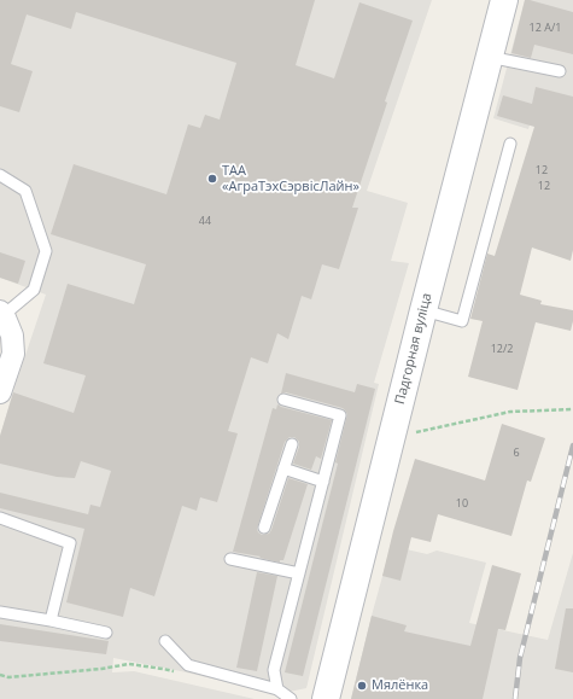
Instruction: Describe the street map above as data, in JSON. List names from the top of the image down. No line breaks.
{"streets":{"street":["Падгорная вуліца"]},"places":["ТАА «АграТэхСэрвісЛайн»","Мялёнка"],"house_numbers":["12 А/1","12","12","44","12/2","6","10"]}
